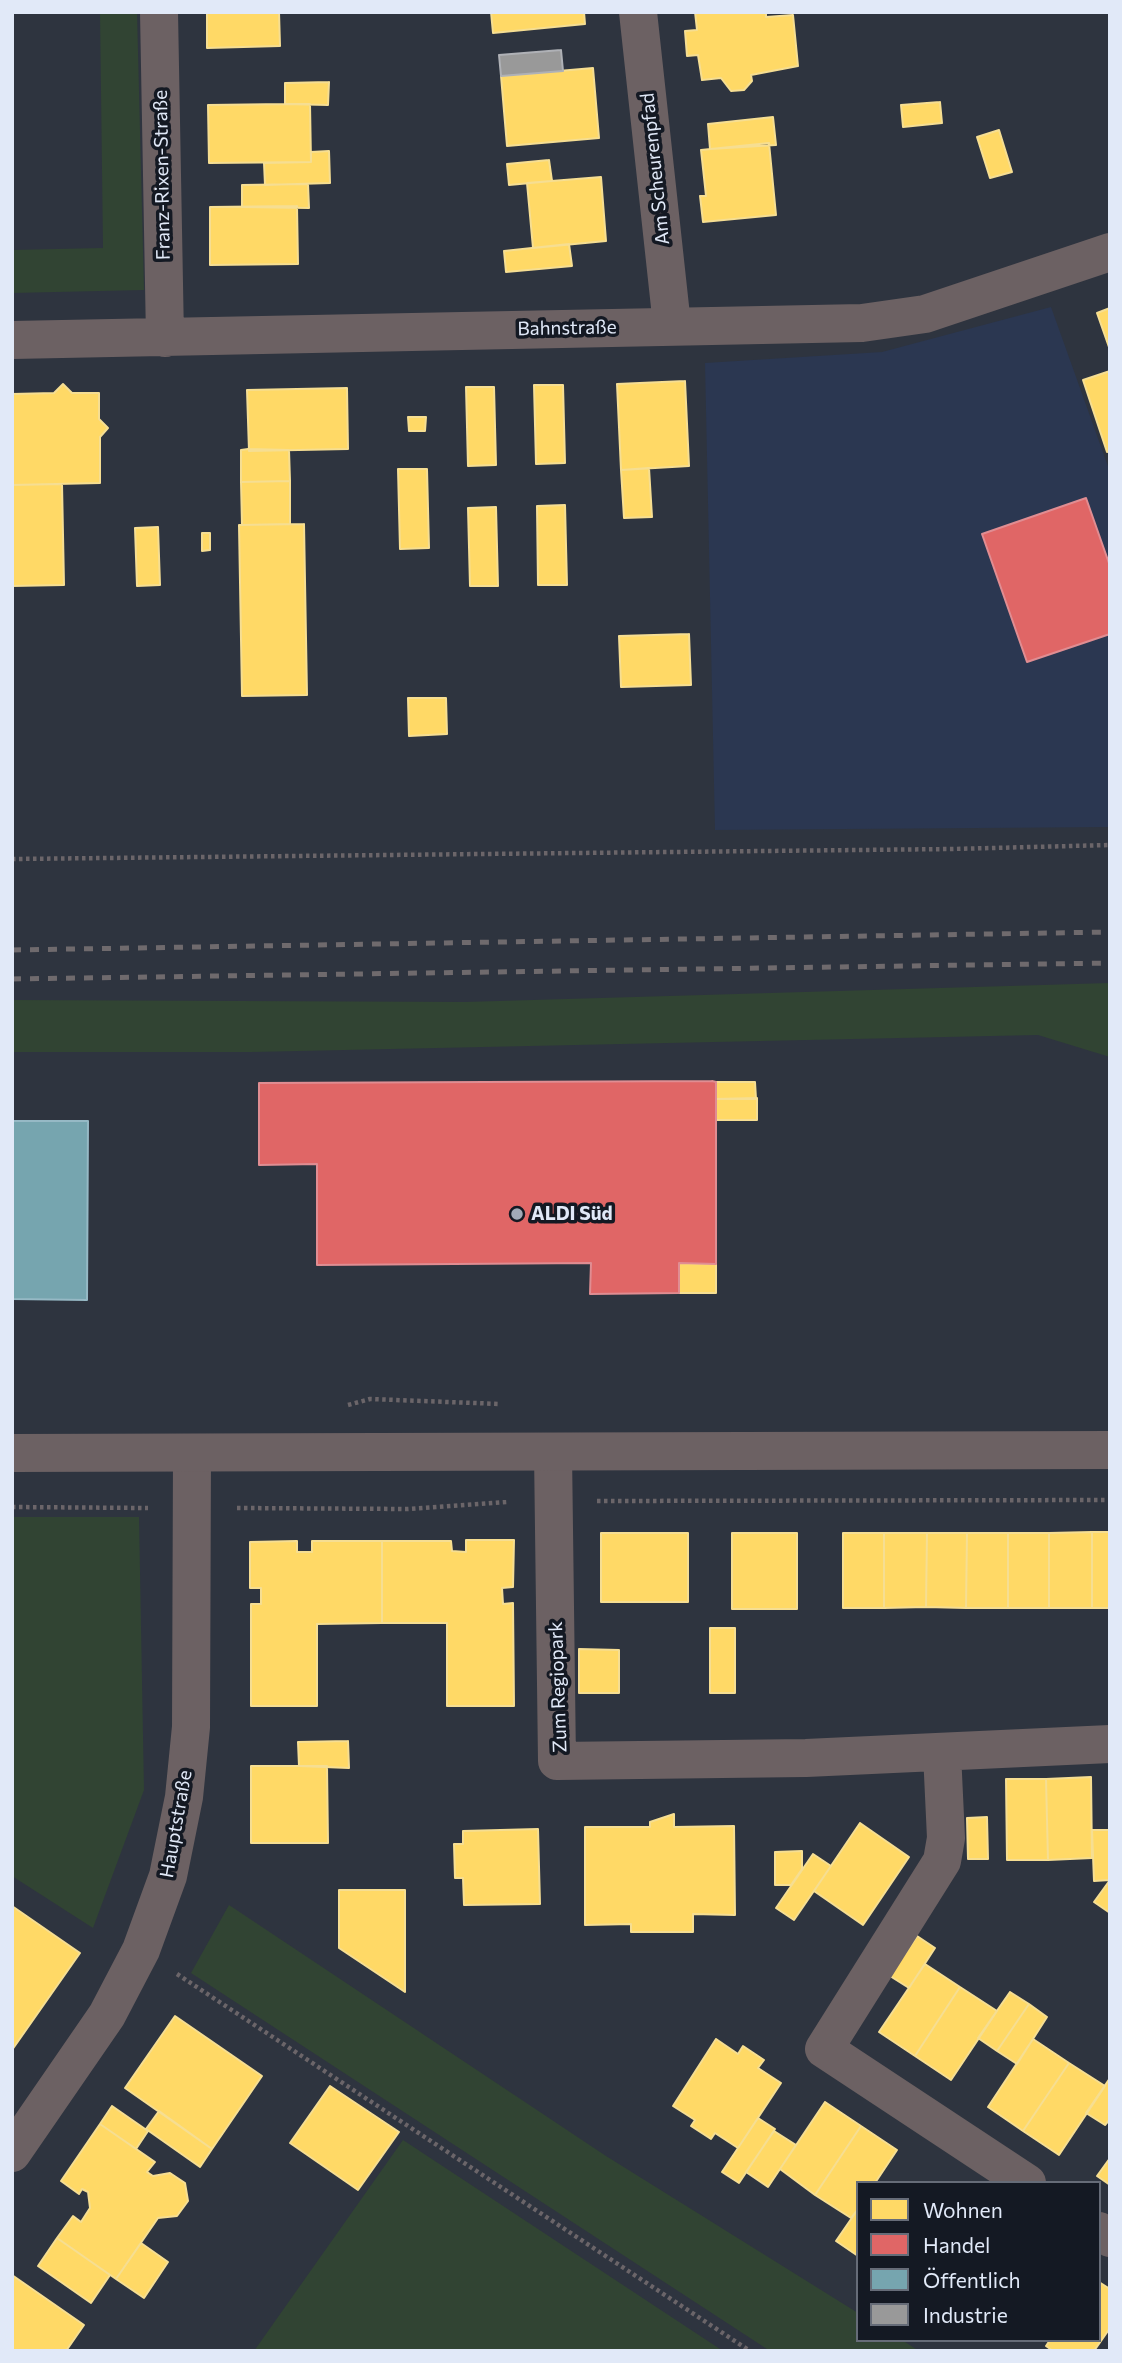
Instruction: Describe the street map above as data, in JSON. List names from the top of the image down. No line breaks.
{"streets":{"street":["Am Scheurenpfad","Franz-Rixen-Straße","Bahnstraße","Zum Regiopark","Hauptstraße"]},"crossings":[["Am Scheurenpfad","Bahnstraße"],["Franz-Rixen-Straße","Bahnstraße"]],"places":["ALDI Süd"],"legend":["Wohnen","Handel","Öffentlich","Industrie"]}
